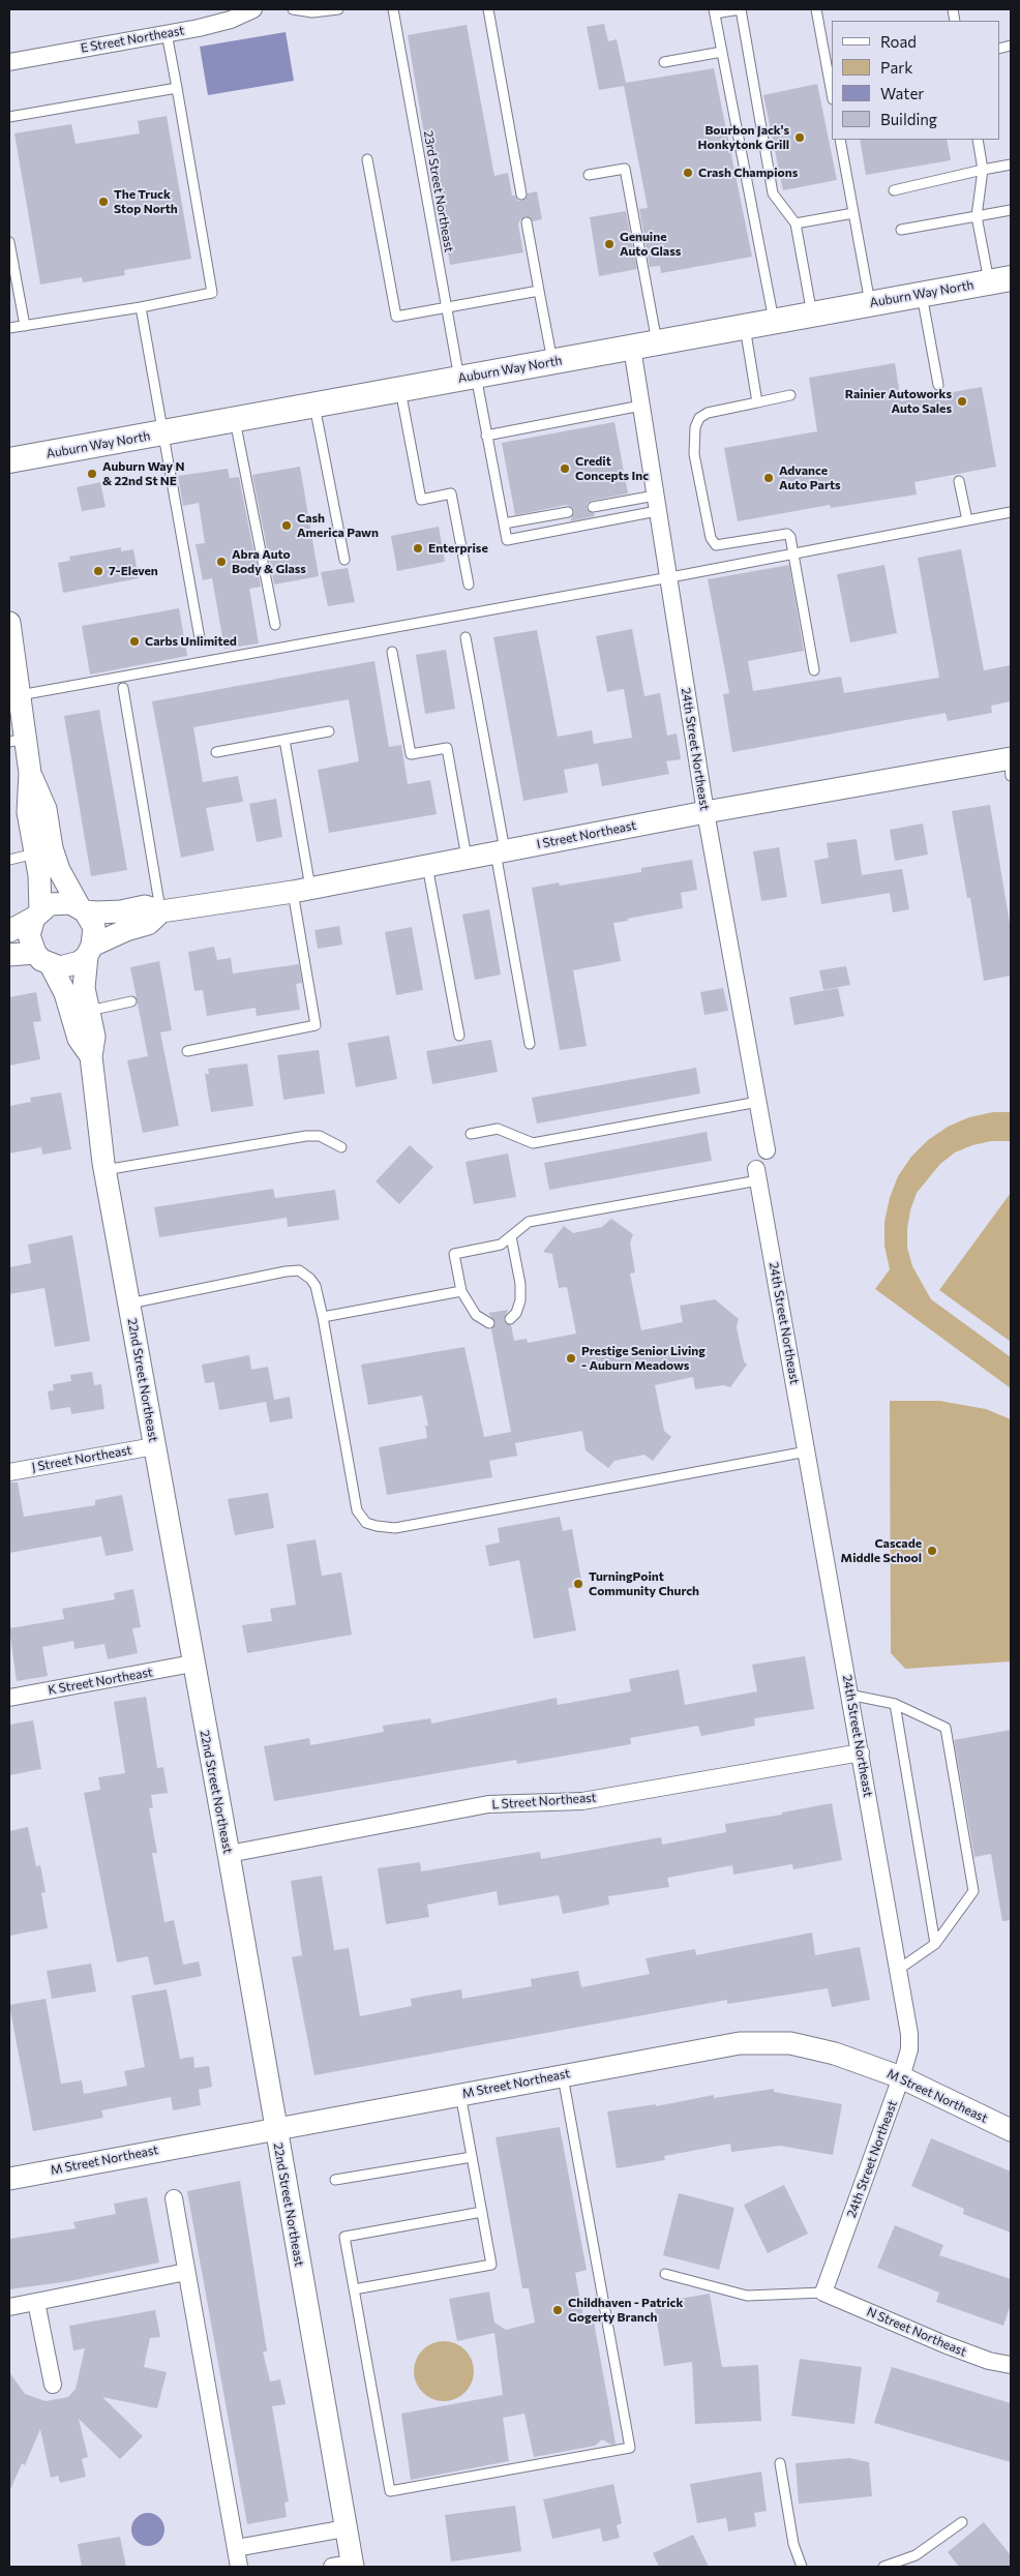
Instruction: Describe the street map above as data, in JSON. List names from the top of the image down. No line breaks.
{"streets":{"main road":["Auburn Way North"],"street":["E Street Northeast","24th Street Northeast","I Street Northeast","22nd Street Northeast","J Street Northeast","K Street Northeast","L Street Northeast","M Street Northeast","N Street Northeast"],"lane":["23rd Street Northeast"]},"crossings":[["23rd Street Northeast","Auburn Way North"],["Auburn Way North","24th Street Northeast"],["24th Street Northeast","I Street Northeast"],["24th Street Northeast","L Street Northeast"],["24th Street Northeast","M Street Northeast"],["24th Street Northeast","N Street Northeast"],["I Street Northeast","22nd Street Northeast"],["22nd Street Northeast","J Street Northeast"],["22nd Street Northeast","K Street Northeast"],["22nd Street Northeast","L Street Northeast"],["22nd Street Northeast","M Street Northeast"]],"places":["Bourbon Jack's Honkytonk Grill","Crash Champions","The Truck Stop North","Genuine Auto Glass","Rainier Autoworks Auto Sales","Credit Concepts Inc","Auburn Way N & 22nd St NE","Advance Auto Parts","Cash America Pawn","Enterprise","Abra Auto Body & Glass","7-Eleven","Carbs Unlimited","Prestige Senior Living - Auburn Meadows","Cascade Middle School","TurningPoint Community Church","Childhaven - Patrick Gogerty Branch"],"legend":["Road","Park","Water","Building"]}
